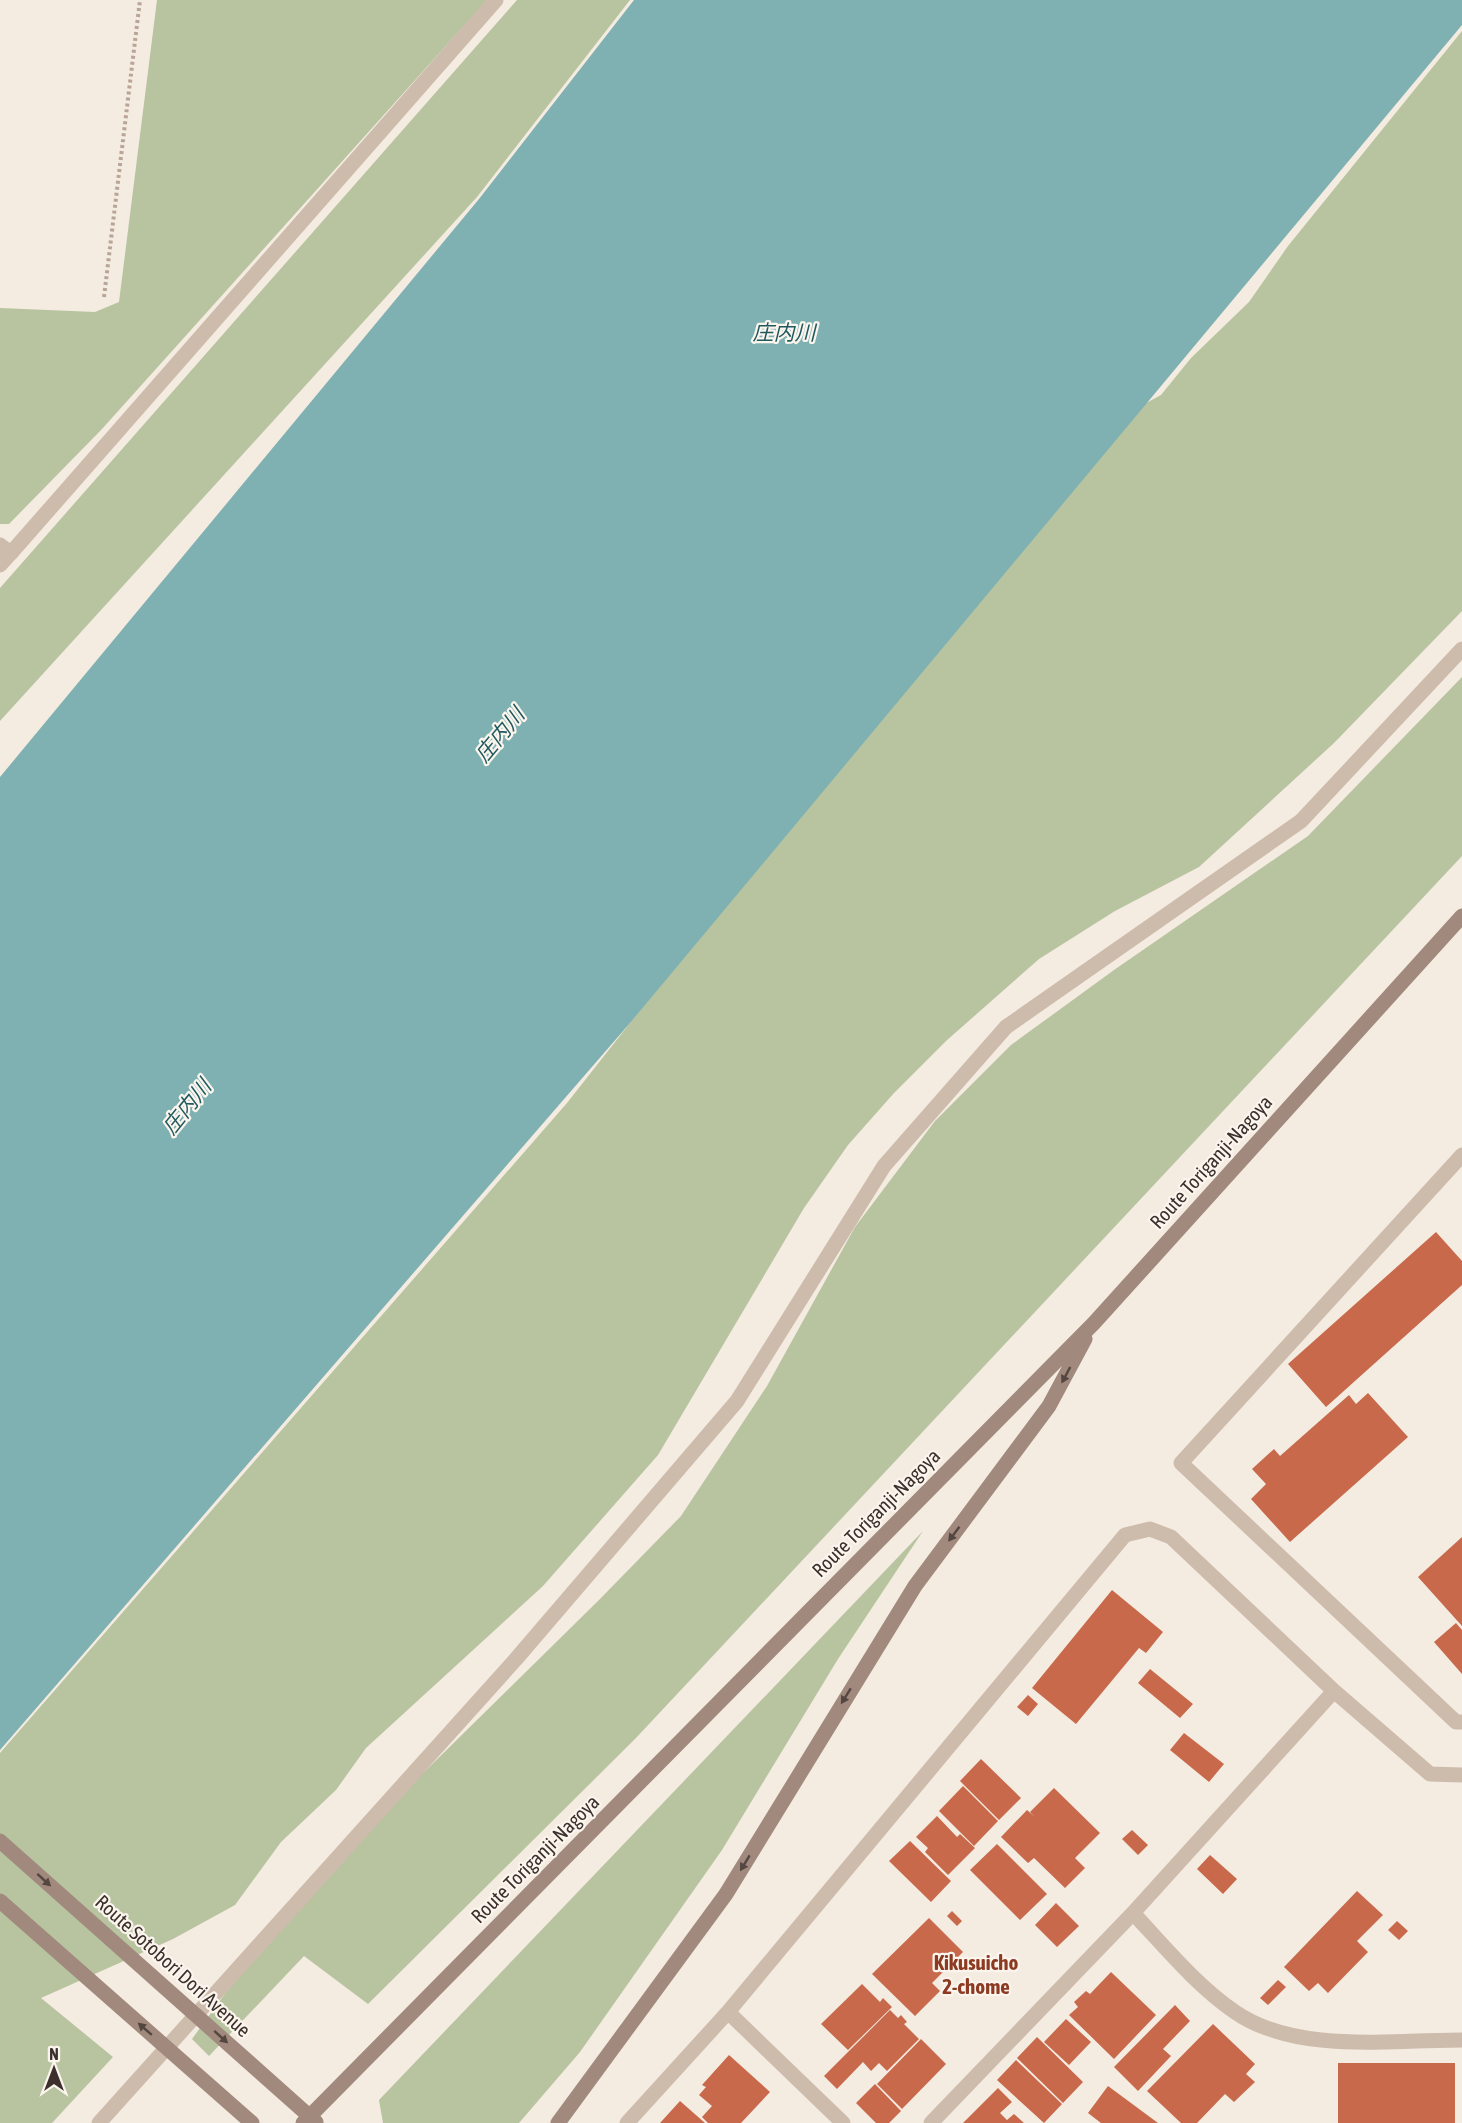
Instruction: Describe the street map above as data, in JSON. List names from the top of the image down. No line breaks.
{"streets":{"main road":["Route Toriganji-Nagoya","Route Sotobori Dori Avenue"]},"crossings":[["Route Toriganji-Nagoya","Route Sotobori Dori Avenue"]],"districts":["Kikusuicho 2-chome"],"water":["庄内川"],"north":"top"}
